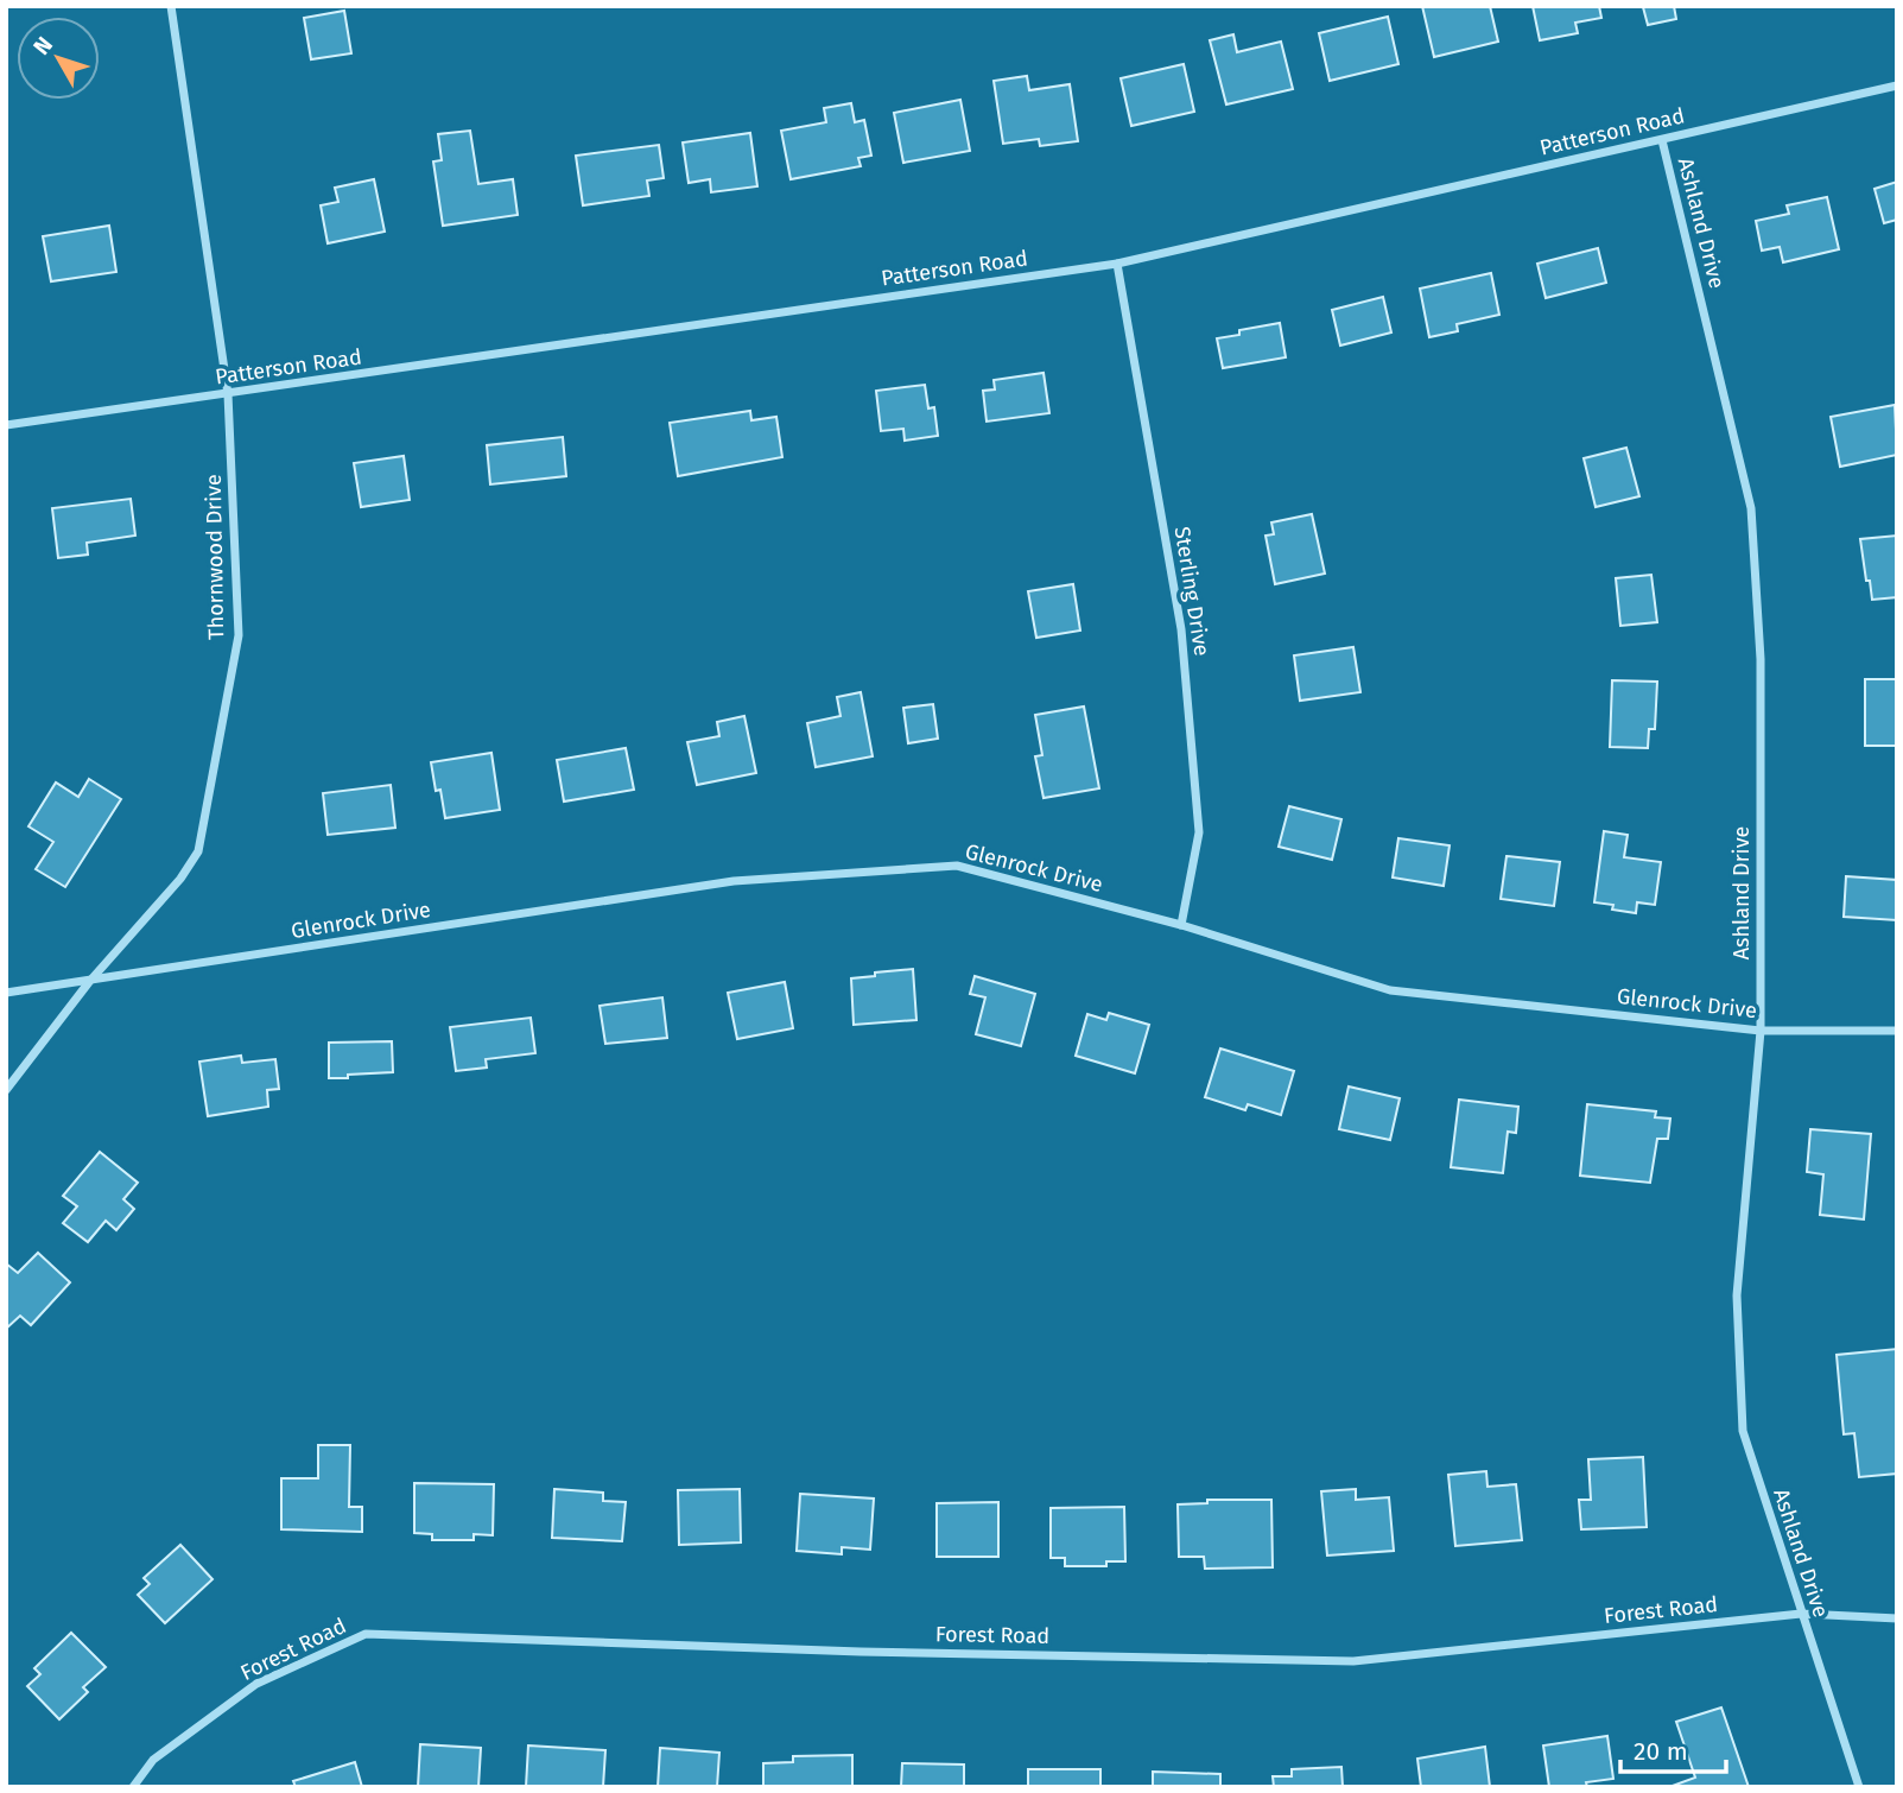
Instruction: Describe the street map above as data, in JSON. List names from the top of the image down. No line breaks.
{"streets":{"street":["Patterson Road","Ashland Drive","Thornwood Drive","Sterling Drive","Glenrock Drive","Forest Road"]},"crossings":[["Patterson Road","Ashland Drive"],["Patterson Road","Thornwood Drive"],["Patterson Road","Sterling Drive"],["Ashland Drive","Glenrock Drive"],["Ashland Drive","Forest Road"],["Thornwood Drive","Glenrock Drive"],["Sterling Drive","Glenrock Drive"]],"scale_bar":"20 m","north":"top left"}
